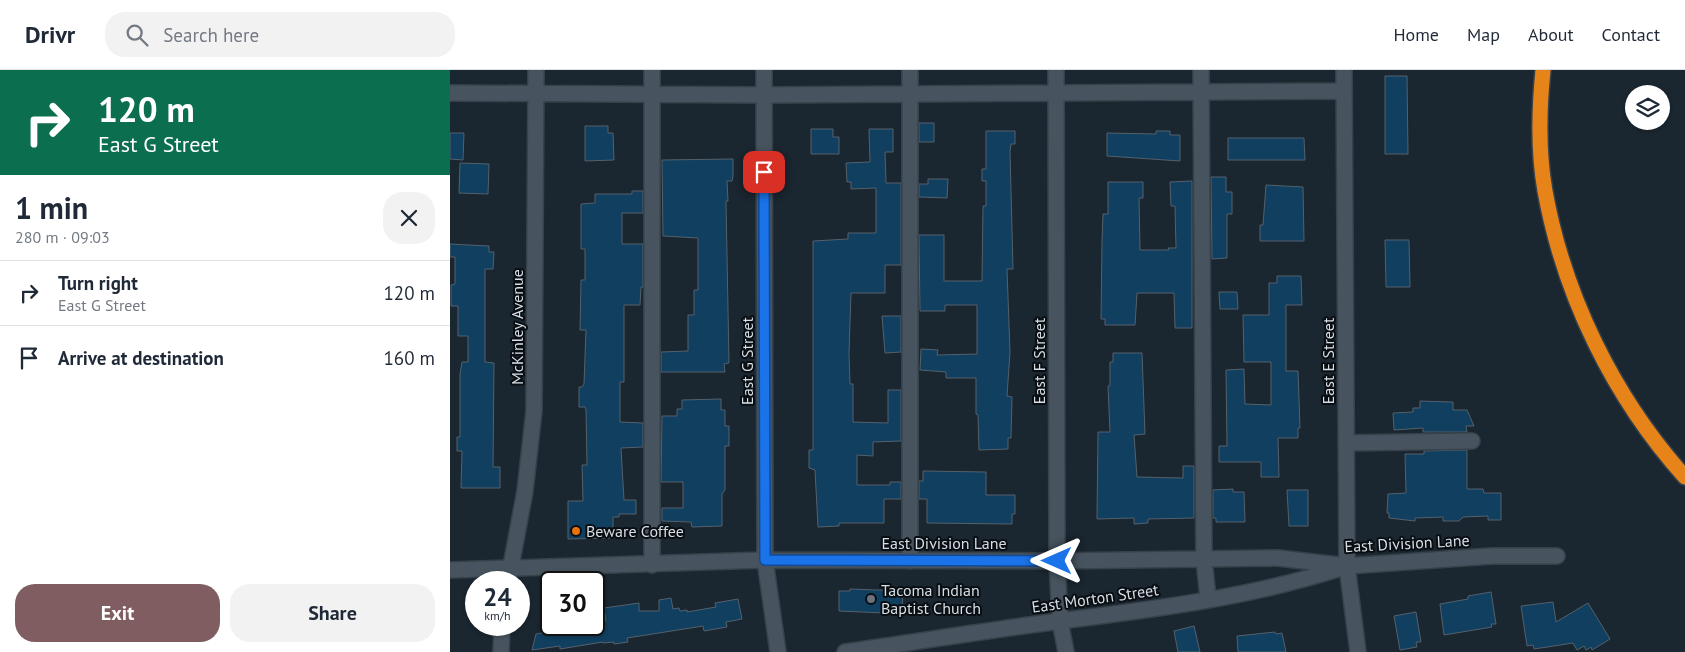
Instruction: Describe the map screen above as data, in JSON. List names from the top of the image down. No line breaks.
{"streets":{"street":["McKinley Avenue","East G Street","East F Street","East E Street","East Division Lane","East Morton Street"]},"crossings":[["East G Street","East Division Lane"],["East F Street","East Division Lane"],["East F Street","East Morton Street"],["East E Street","East Division Lane"],["East E Street","East Morton Street"],["East Division Lane","East Morton Street"]],"places":["Beware Coffee","Tacoma Indian Baptist Church"],"page":{"header":"Drivr","search":"Search here","nav":["Home","Map","About","Contact"],"turn":["120 m","East G Street"],"heading":["1 min","280 m · 09:03"],"list":[{"name":"Turn right","note":"East G Street","value":"120 m"},{"name":"Arrive at destination","value":"160 m"}],"speed":"24 km/h","limit":"30","buttons":["Exit","Share"]}}
